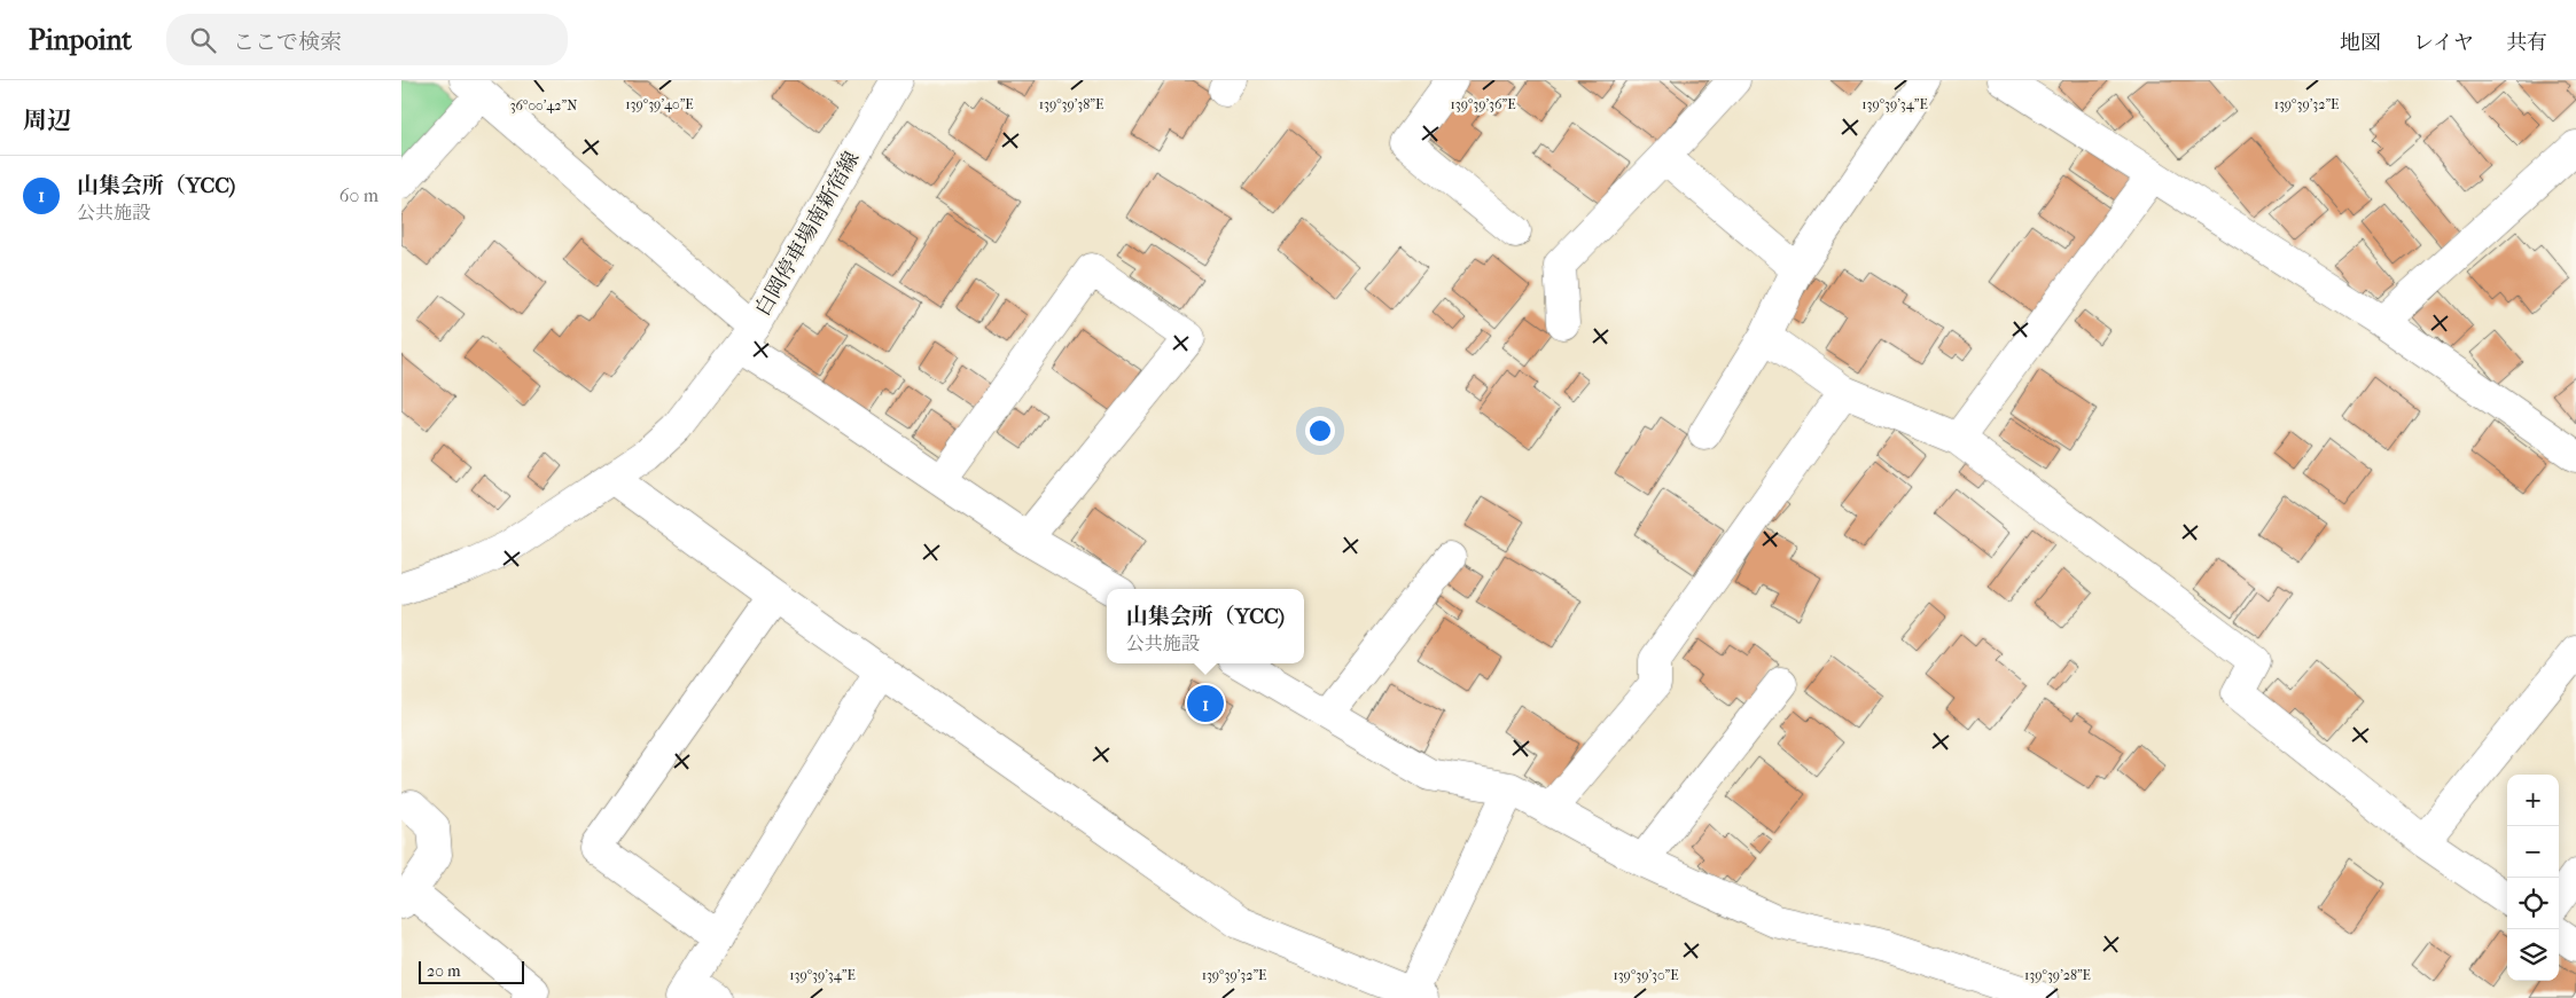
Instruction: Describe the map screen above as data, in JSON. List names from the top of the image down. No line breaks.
{"streets":{"street":["白岡停車場南新宿線"]},"scale_bar":"20 m","page":{"header":"Pinpoint","search":"ここで検索","nav":["地図","レイヤ","共有"],"heading":"周辺","list":[{"mark":"1","name":"山集会所（YCC)","note":"公共施設","value":"60 m"}],"popup":["山集会所（YCC)","公共施設"],"pins":"1","map_buttons":["+","−"],"scale":"20 m"},"coordinates":["139°39'32\"E","139°39'40\"E","139°39'38\"E","139°39'36\"E","139°39'34\"E","36°00'42\"N","139°39'30\"E","139°39'28\"E"]}
